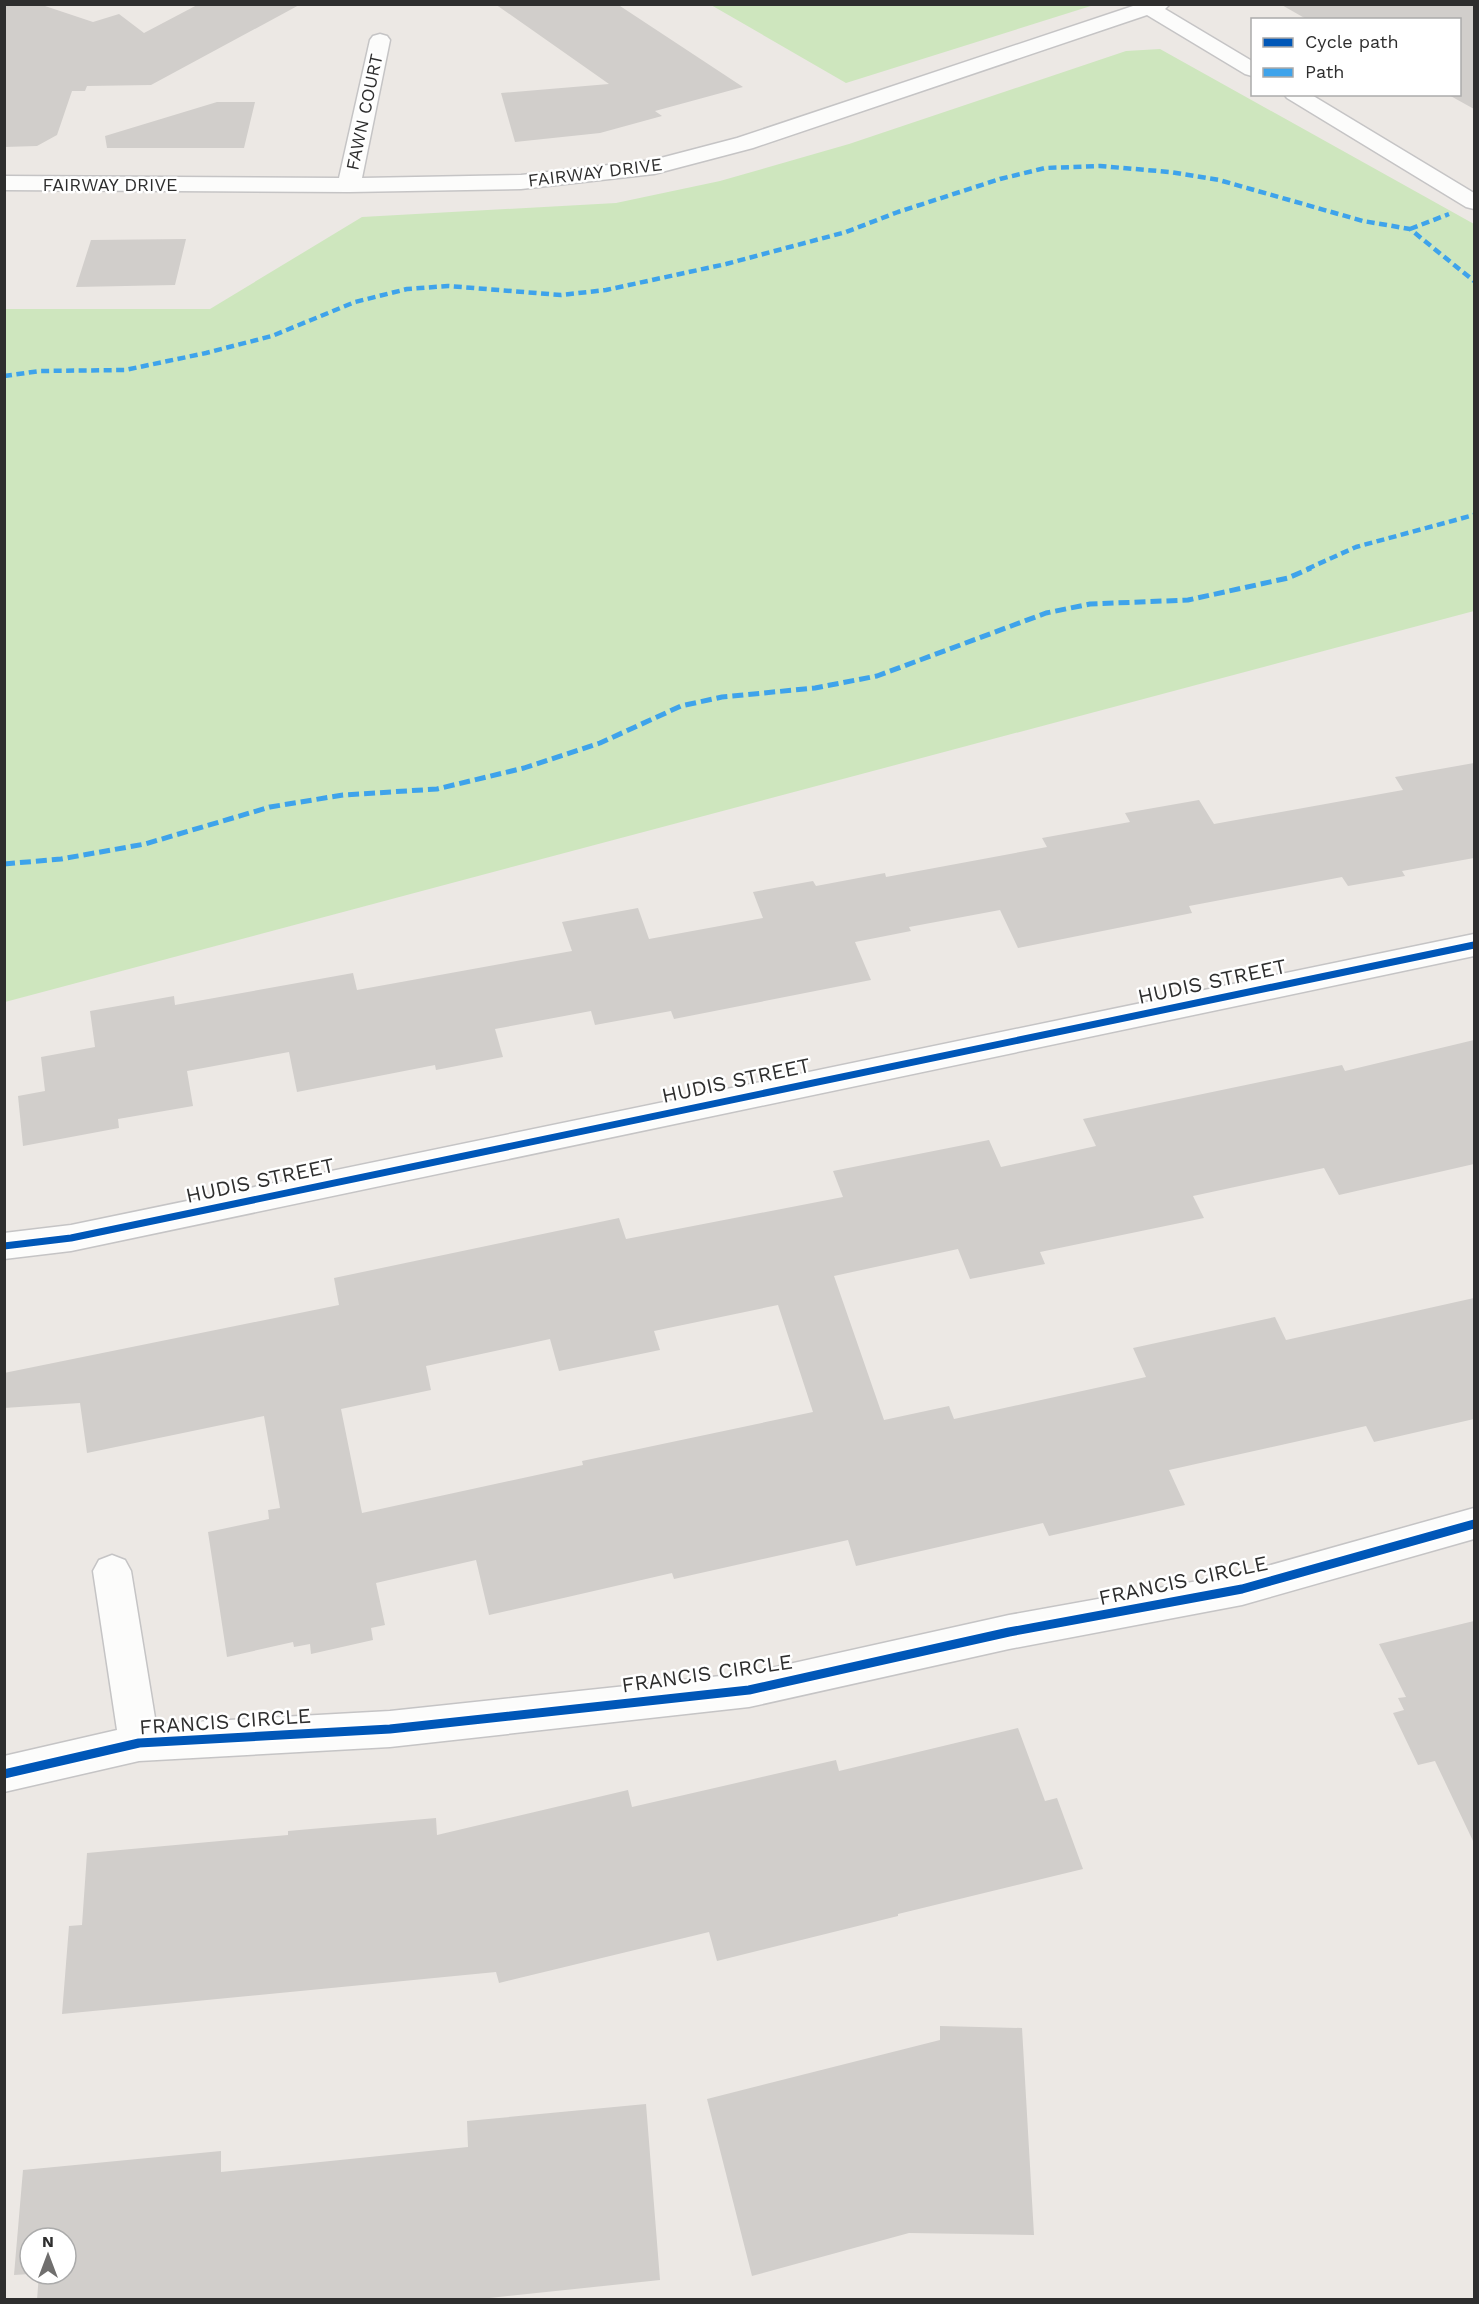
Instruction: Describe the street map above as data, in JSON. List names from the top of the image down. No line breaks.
{"streets":{"street":["FAWN COURT","FAIRWAY DRIVE","HUDIS STREET","FRANCIS CIRCLE"]},"crossings":[["FAWN COURT","FAIRWAY DRIVE"]],"legend":["Cycle path","Path"],"north":"top"}
